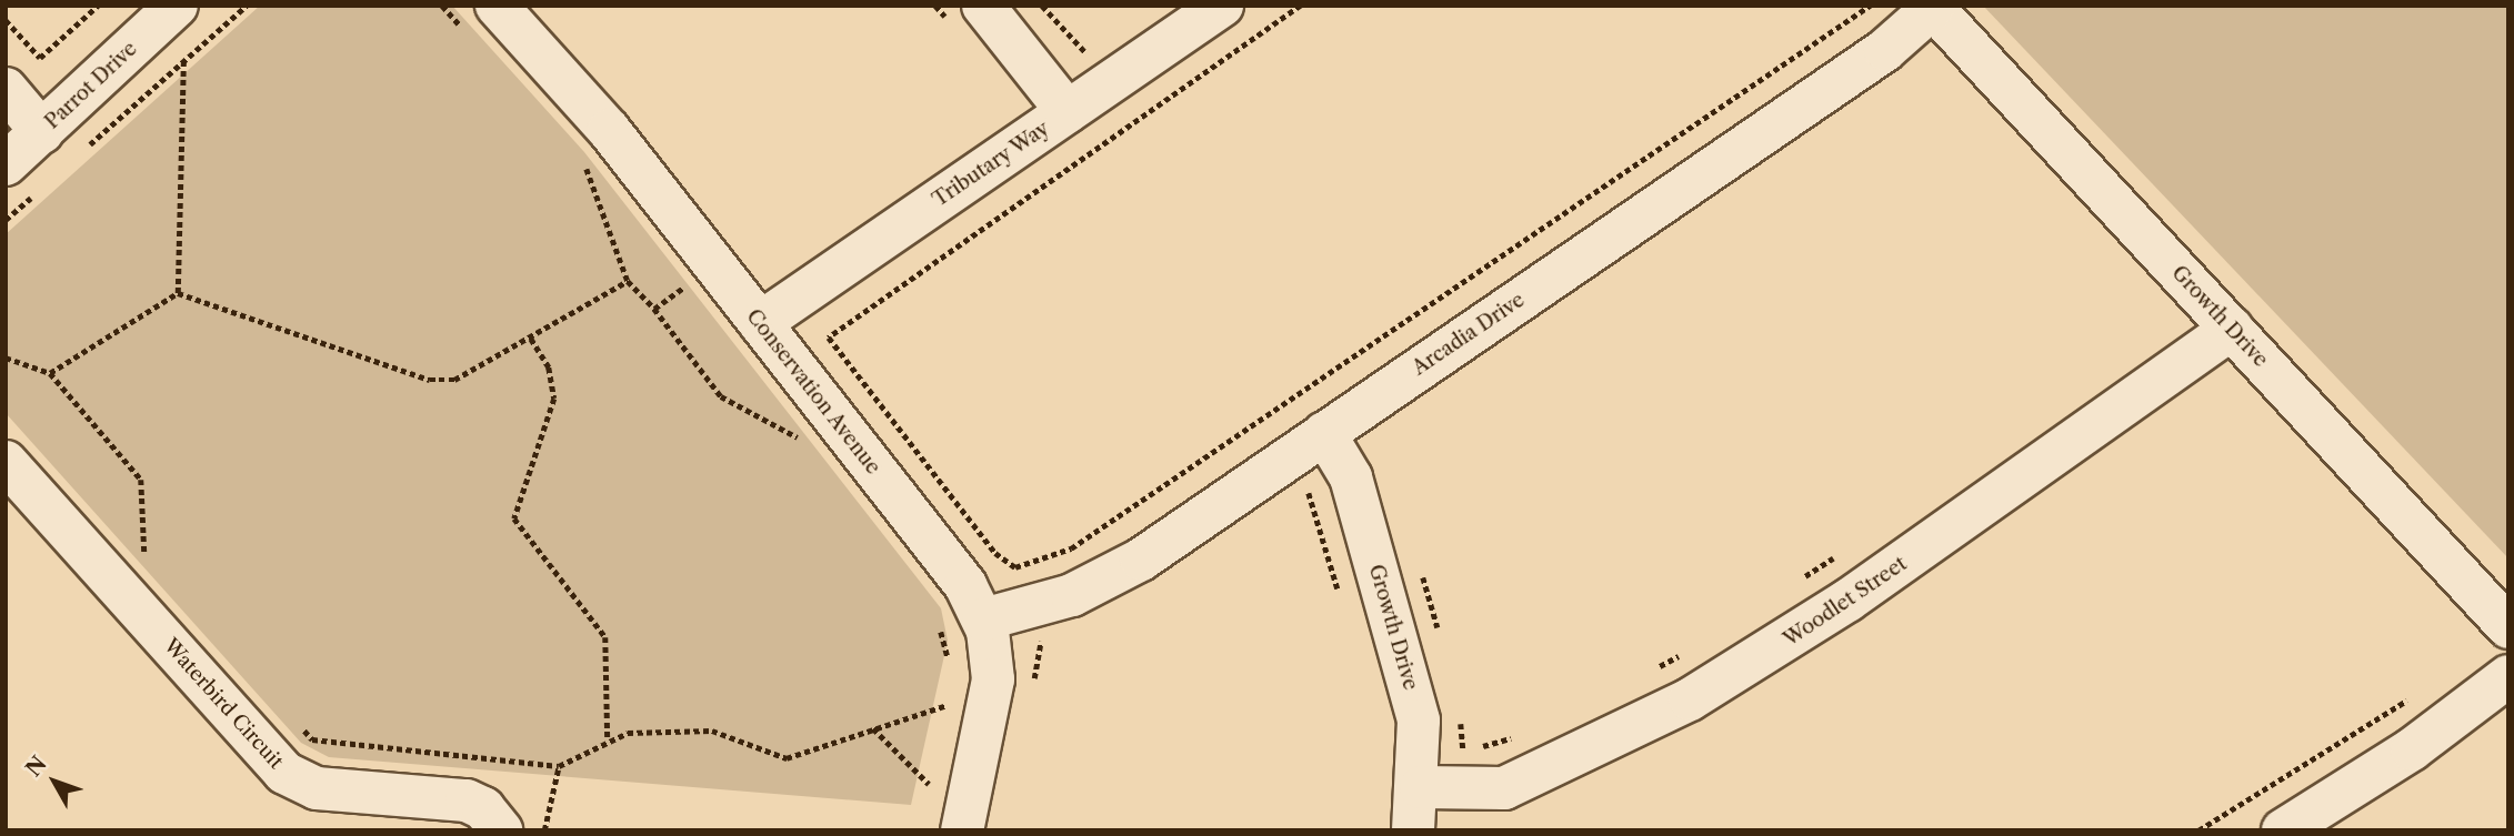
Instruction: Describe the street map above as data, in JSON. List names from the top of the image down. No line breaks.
{"streets":{"street":["Parrot Drive","Tributary Way","Growth Drive","Arcadia Drive","Conservation Avenue","Woodlet Street","Waterbird Circuit"]},"crossings":[["Tributary Way","Conservation Avenue"],["Growth Drive","Arcadia Drive"],["Growth Drive","Woodlet Street"],["Arcadia Drive","Conservation Avenue"]],"north":"top left"}
